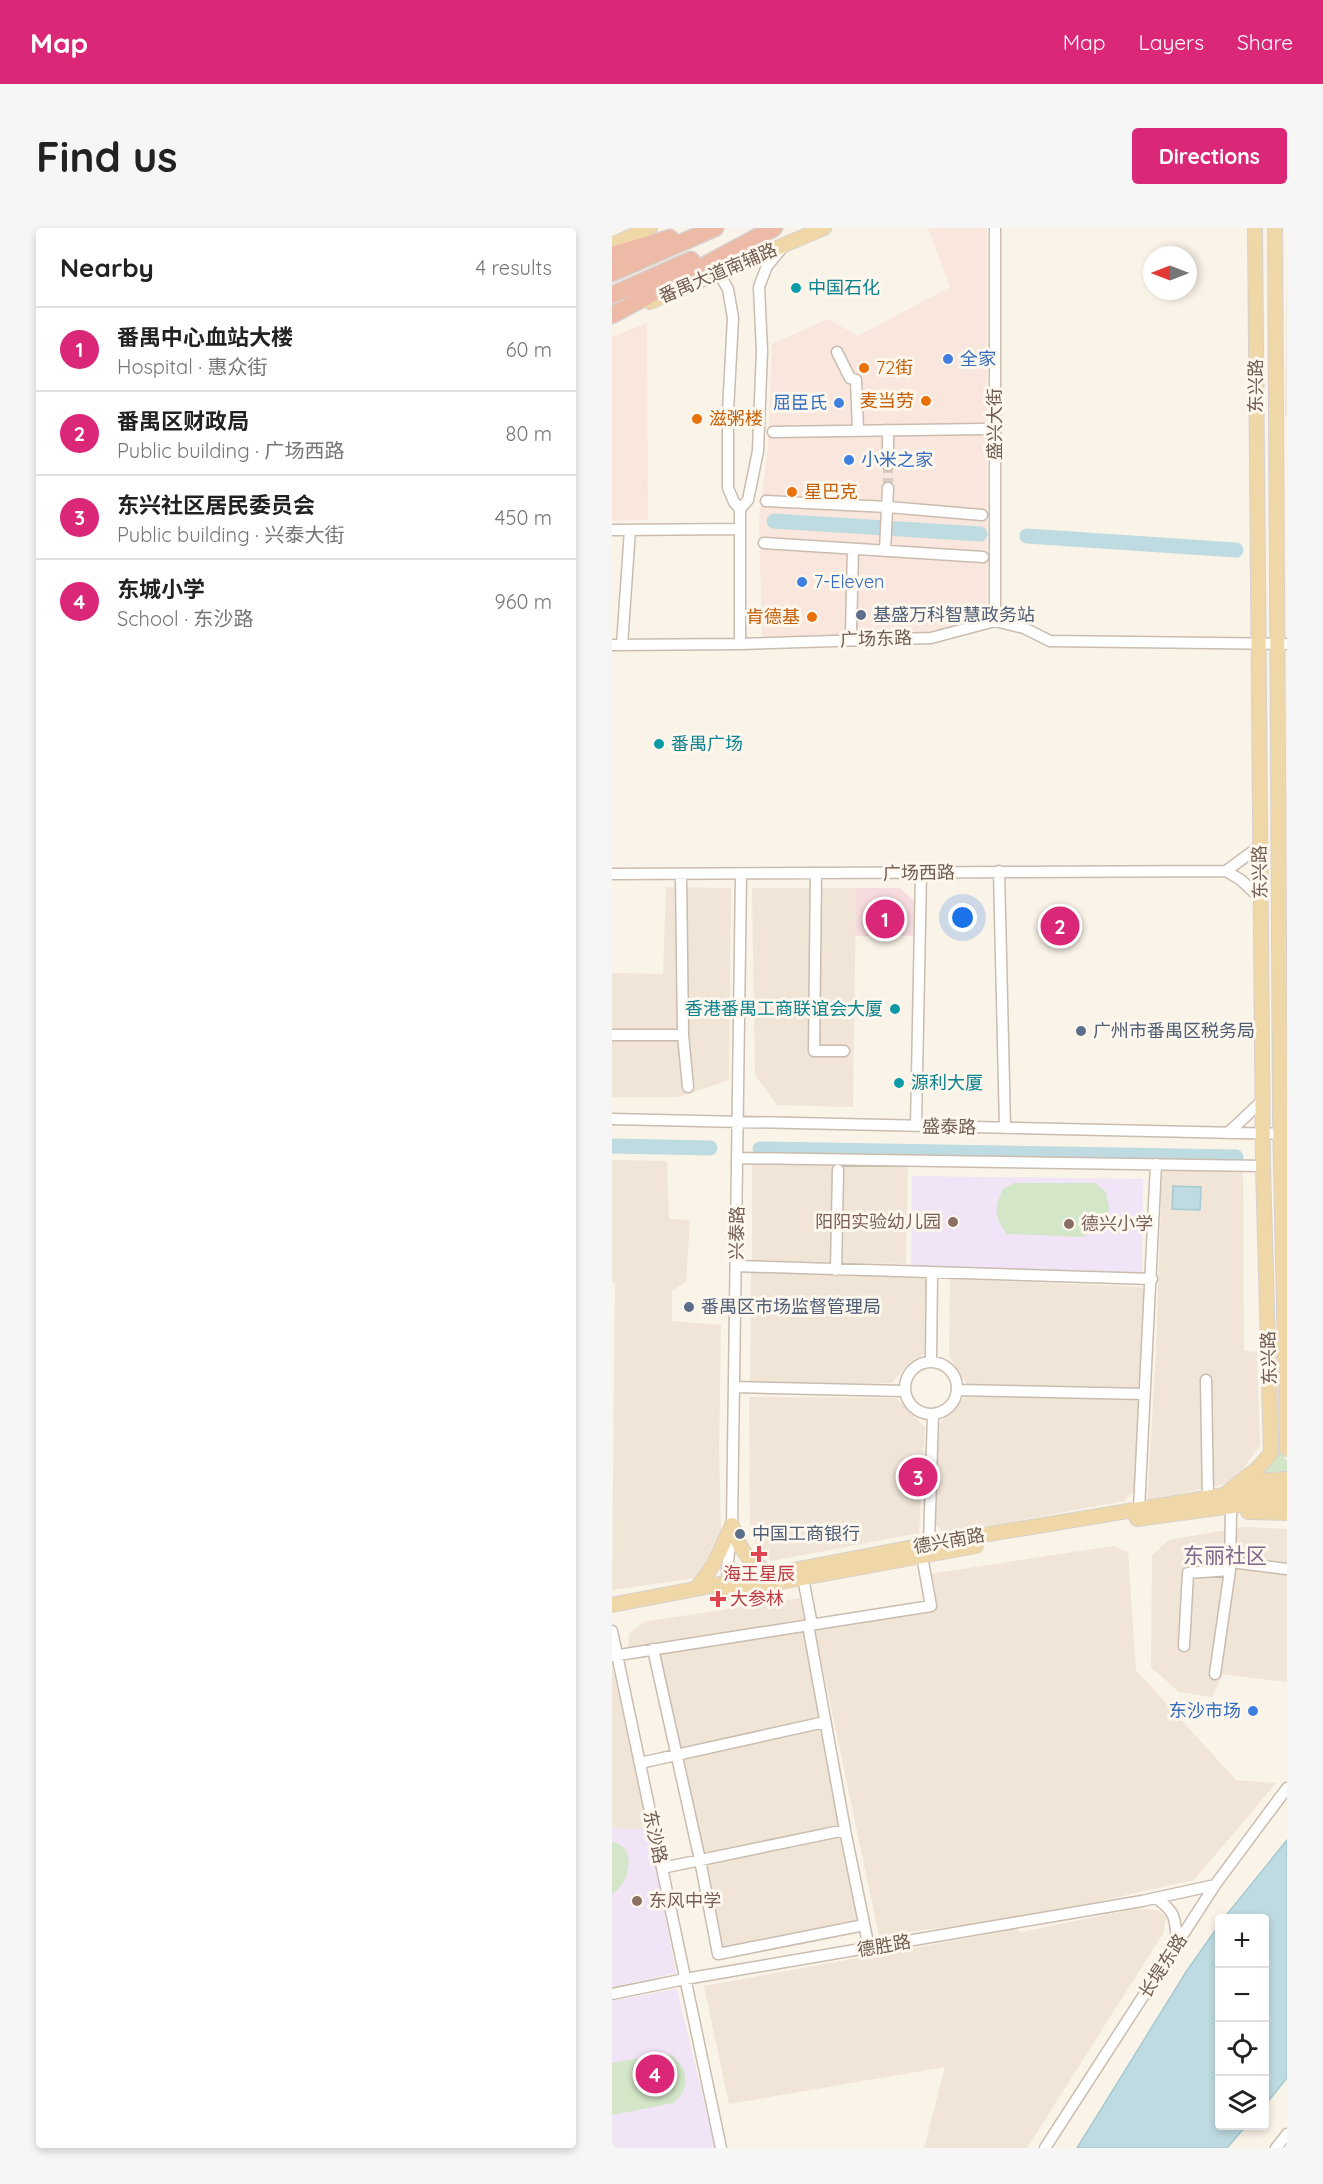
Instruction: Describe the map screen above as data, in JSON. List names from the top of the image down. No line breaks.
{"streets":{"main road":["番禺大道南辅路","东兴路","德兴南路"],"street":["盛兴大街","广场东路","广场西路","盛泰路","兴泰路","东沙路","德胜路","长堤东路"]},"crossings":[["东兴路","广场东路"],["东兴路","盛泰路"],["东兴路","德兴南路"],["盛兴大街","广场东路"],["广场西路","兴泰路"],["盛泰路","兴泰路"],["兴泰路","德兴南路"],["东沙路","德胜路"],["德胜路","长堤东路"]],"districts":["东丽社区"],"places":{"other":["中国石化","全家","72街","麦当劳","屈臣氏","滋粥楼","小米之家","星巴克","7-Eleven","基盛万科智慧政务站","肯德基","番禺广场","香港番禺工商联谊会大厦","广州市番禺区税务局","源利大厦","阳阳实验幼儿园","德兴小学","番禺区市场监督管理局","中国工商银行","东沙市场","东风中学"],"health":["海王星辰","大参林"]},"north":"left","page":{"header":"Map","nav":["Map","Layers","Share"],"buttons":"Directions","title":"Find us","heading":["Nearby","4 results"],"list":[{"mark":"1","name":"番禺中心血站大楼","note":"Hospital · 惠众街","value":"60 m"},{"mark":"2","name":"番禺区财政局","note":"Public building · 广场西路","value":"80 m"},{"mark":"3","name":"东兴社区居民委员会","note":"Public building · 兴泰大街","value":"450 m"},{"mark":"4","name":"东城小学","note":"School · 东沙路","value":"960 m"}],"pins":["1","2","3","4"],"map_buttons":["+","−"]}}
